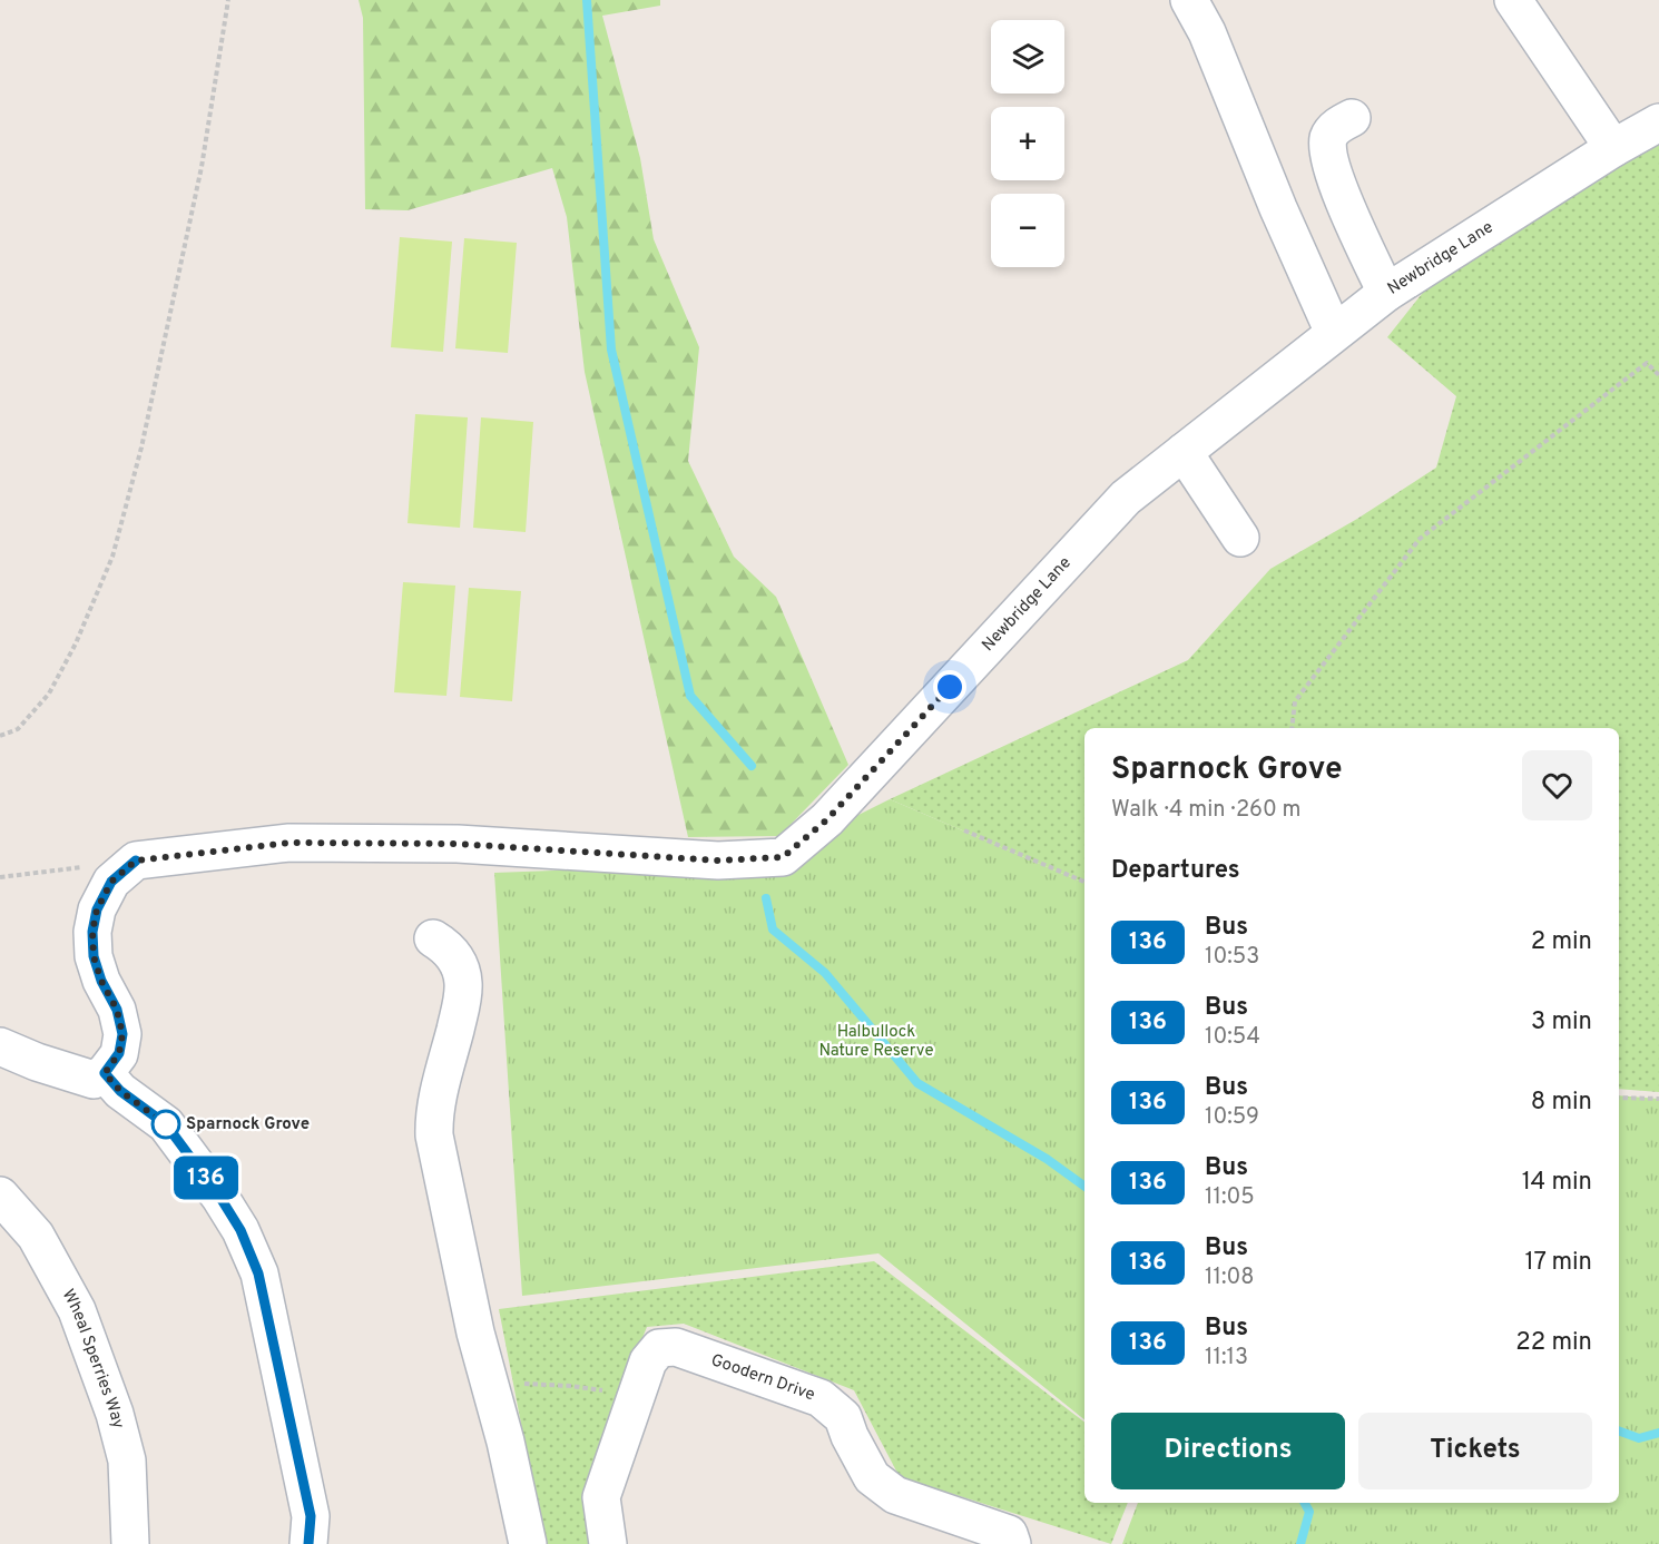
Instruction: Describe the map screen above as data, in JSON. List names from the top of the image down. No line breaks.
{"streets":{"street":["Newbridge Lane","Wheal Sperries Way","Goodern Drive"]},"parks":["Halbullock Nature Reserve"],"places":["Sparnock Grove"],"lines":["bus line 136"],"page":{"on_map":"136","map_buttons":["+","−"],"heading":[["Sparnock Grove","Walk · 4 min · 260 m"],"Departures"],"list":[{"mark":"136","name":"Bus","note":"10:53","value":"2 min"},{"mark":"136","name":"Bus","note":"10:54","value":"3 min"},{"mark":"136","name":"Bus","note":"10:59","value":"8 min"},{"mark":"136","name":"Bus","note":"11:05","value":"14 min"},{"mark":"136","name":"Bus","note":"11:08","value":"17 min"},{"mark":"136","name":"Bus","note":"11:13","value":"22 min"}],"buttons":["Directions","Tickets"]}}
